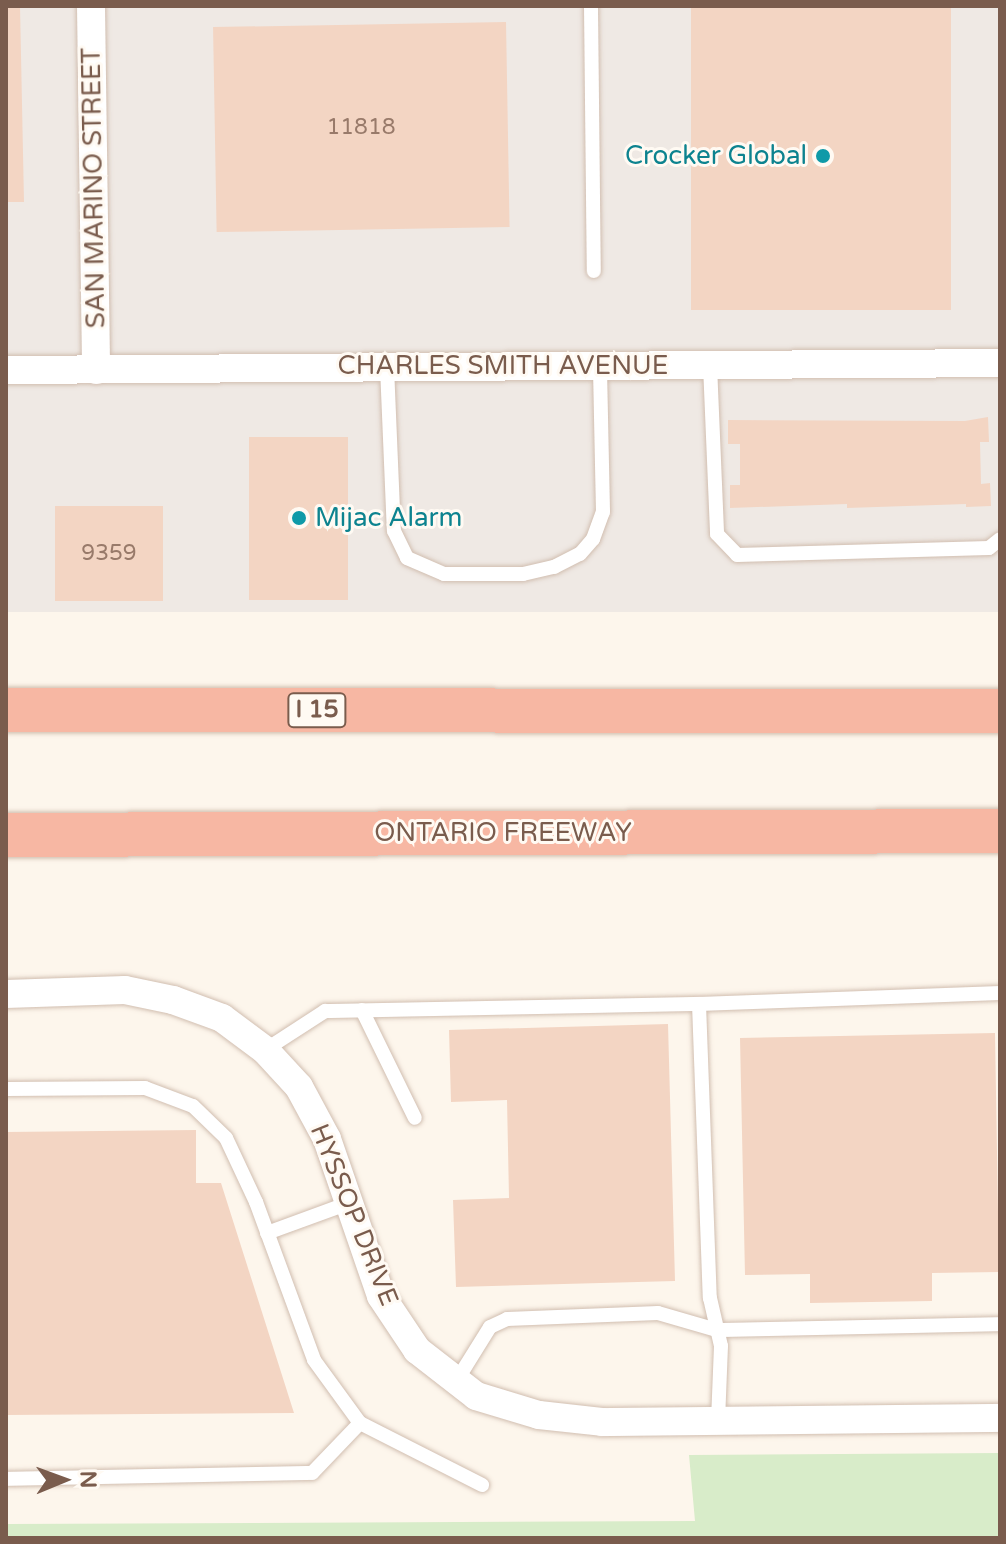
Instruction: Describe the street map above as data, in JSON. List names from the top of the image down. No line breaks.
{"streets":{"highway":["I 15","ONTARIO FREEWAY"],"street":["SAN MARINO STREET","CHARLES SMITH AVENUE","HYSSOP DRIVE"]},"crossings":[["SAN MARINO STREET","CHARLES SMITH AVENUE"]],"places":["Crocker Global","Mijac Alarm"],"house_numbers":["11818","9359"],"north":"right"}
